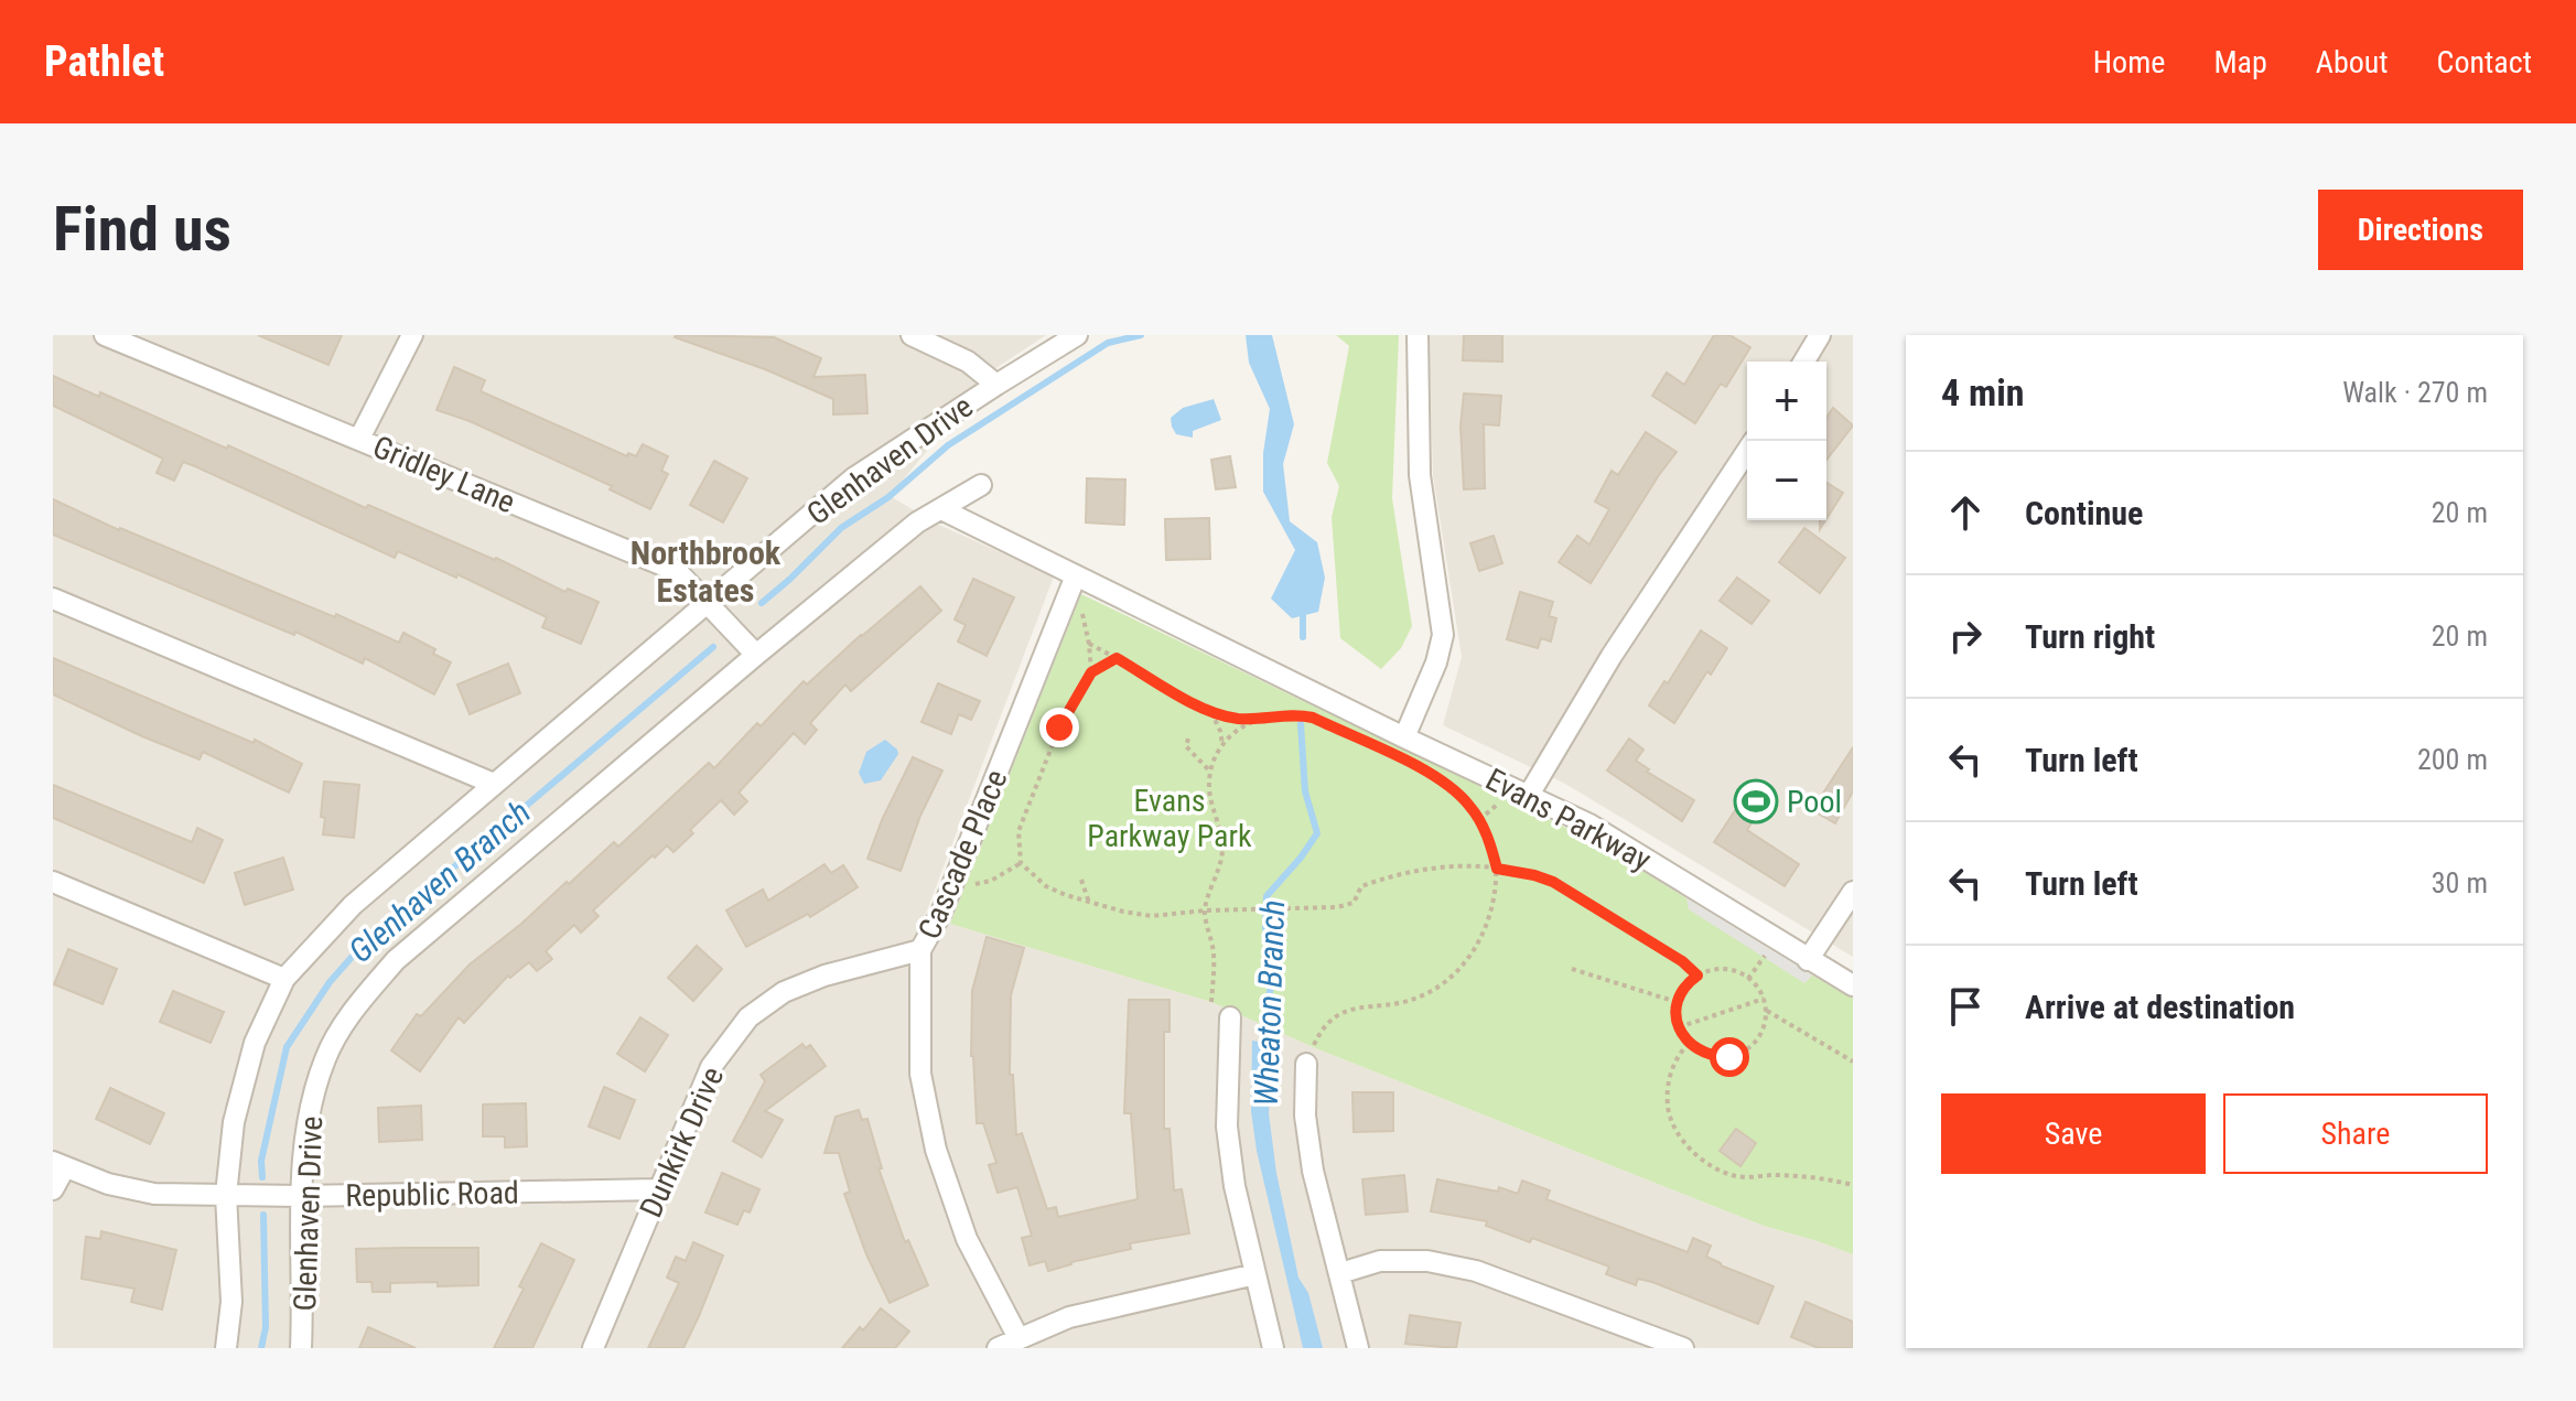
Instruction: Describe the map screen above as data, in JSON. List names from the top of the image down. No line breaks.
{"streets":{"street":["Glenhaven Drive","Gridley Lane","Evans Parkway","Cascade Place","Dunkirk Drive","Republic Road"]},"crossings":[["Glenhaven Drive","Gridley Lane"],["Glenhaven Drive","Evans Parkway"],["Glenhaven Drive","Republic Road"],["Evans Parkway","Cascade Place"],["Cascade Place","Dunkirk Drive"],["Dunkirk Drive","Republic Road"]],"districts":["Northbrook Estates"],"water":["Glenhaven Branch","Wheaton Branch"],"parks":["Evans Parkway Park"],"places":{"sports":["Pool"]},"page":{"header":"Pathlet","nav":["Home","Map","About","Contact"],"buttons":["Directions",["Save","Share"]],"title":"Find us","heading":["4 min","Walk · 270 m"],"map_buttons":["+","−"],"list":[["Continue","20 m"],["Turn right","20 m"],["Turn left","200 m"],["Turn left","30 m"],"Arrive at destination"]}}
